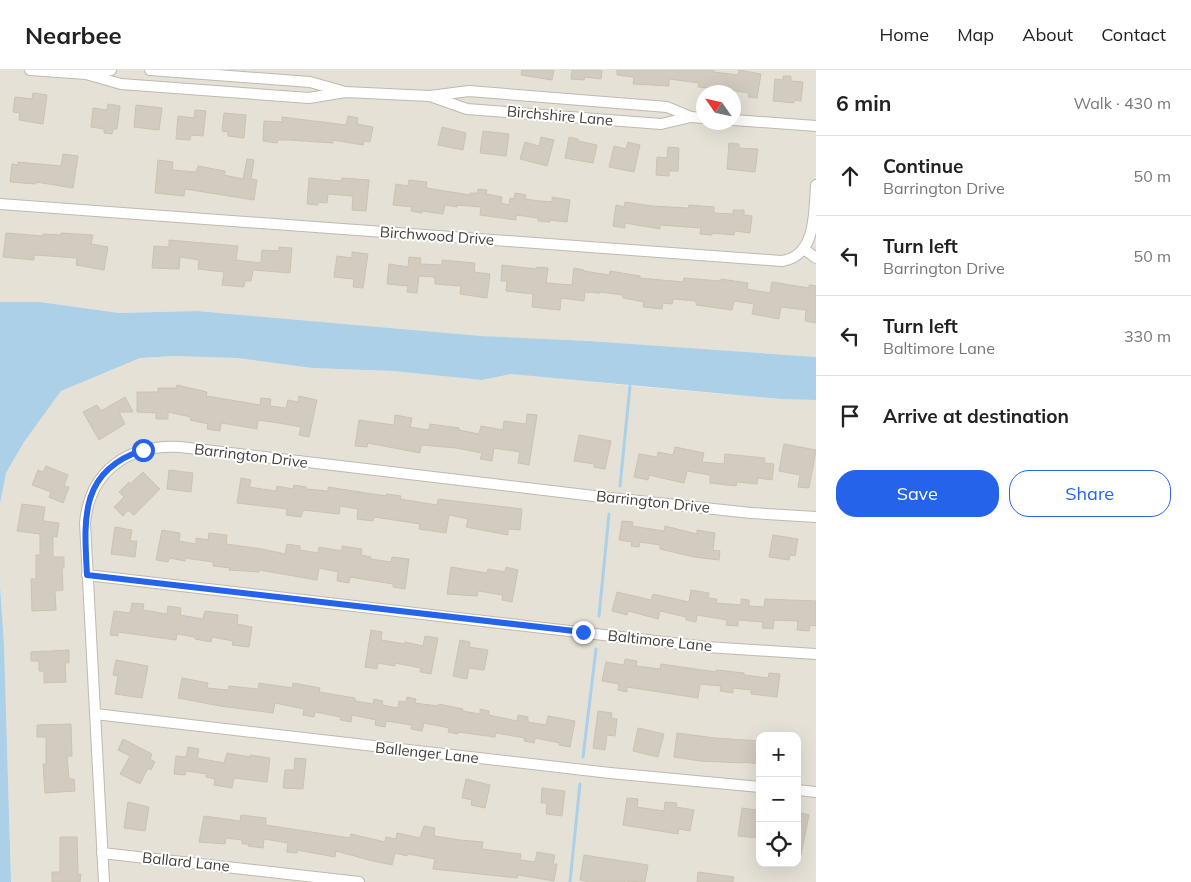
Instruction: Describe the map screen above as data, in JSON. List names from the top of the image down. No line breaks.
{"streets":{"street":["Birchshire Lane","Birchwood Drive","Barrington Drive","Baltimore Lane","Ballenger Lane","Ballard Lane"]},"crossings":[["Barrington Drive","Baltimore Lane"],["Barrington Drive","Ballenger Lane"],["Barrington Drive","Ballard Lane"]],"north":"top left","page":{"header":"Nearbee","nav":["Home","Map","About","Contact"],"heading":["6 min","Walk · 430 m"],"list":[["Continue","Barrington Drive","50 m"],["Turn left","Barrington Drive","50 m"],["Turn left","Baltimore Lane","330 m"],"Arrive at destination"],"buttons":["Save","Share"],"map_buttons":["+","−"]}}
